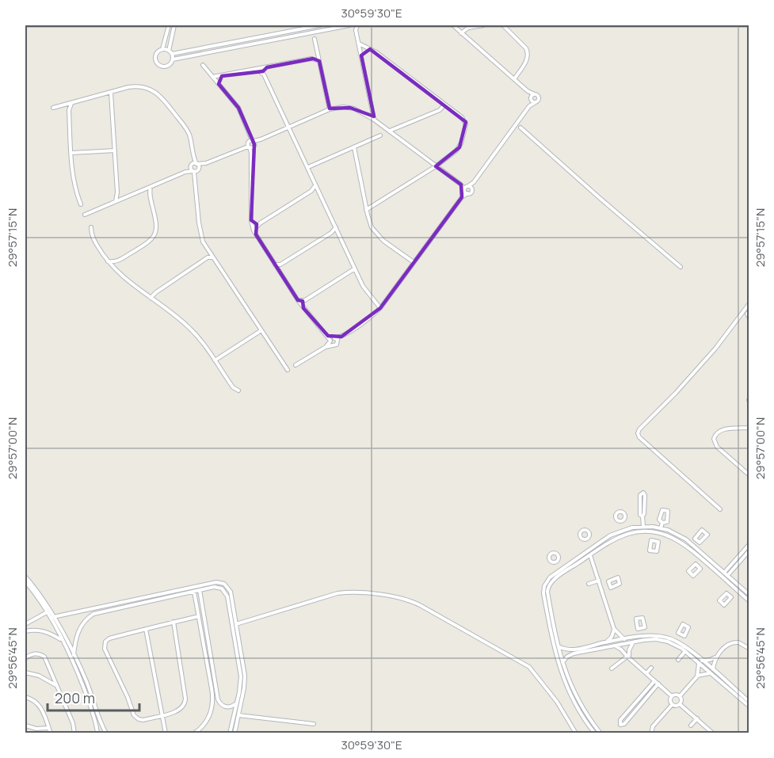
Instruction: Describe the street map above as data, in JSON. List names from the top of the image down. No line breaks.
{"scale_bar":"200 m","coordinates":["30°59'30\"E","29°57'15\"N","29°57'00\"N","29°56'45\"N"]}
